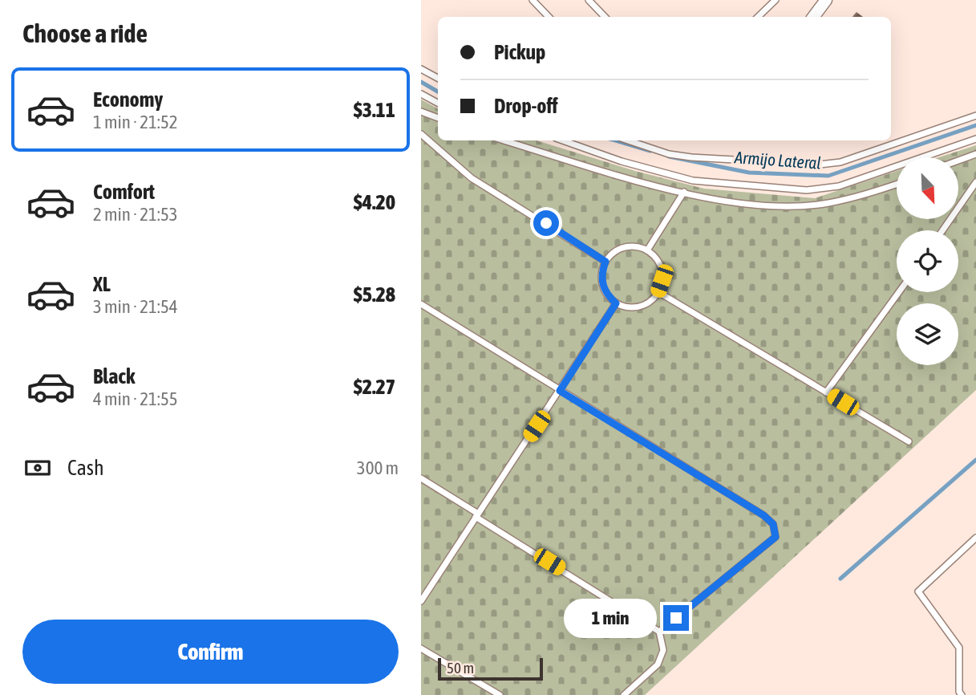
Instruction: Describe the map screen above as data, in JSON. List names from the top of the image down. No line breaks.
{"water":["Armijo Lateral"],"scale_bar":"50 m","north":"bottom right","page":{"heading":"Choose a ride","banner":["Pickup","Drop-off"],"list":[{"name":"Economy","note":"1 min · 21:52","value":"$3.11"},{"name":"Comfort","note":"2 min · 21:53","value":"$4.20"},{"name":"XL","note":"3 min · 21:54","value":"$5.28"},{"name":"Black","note":"4 min · 21:55","value":"$2.27"}],"pay":["Cash","300 m"],"bubble":"1 min","buttons":"Confirm","scale":"50 m"}}
